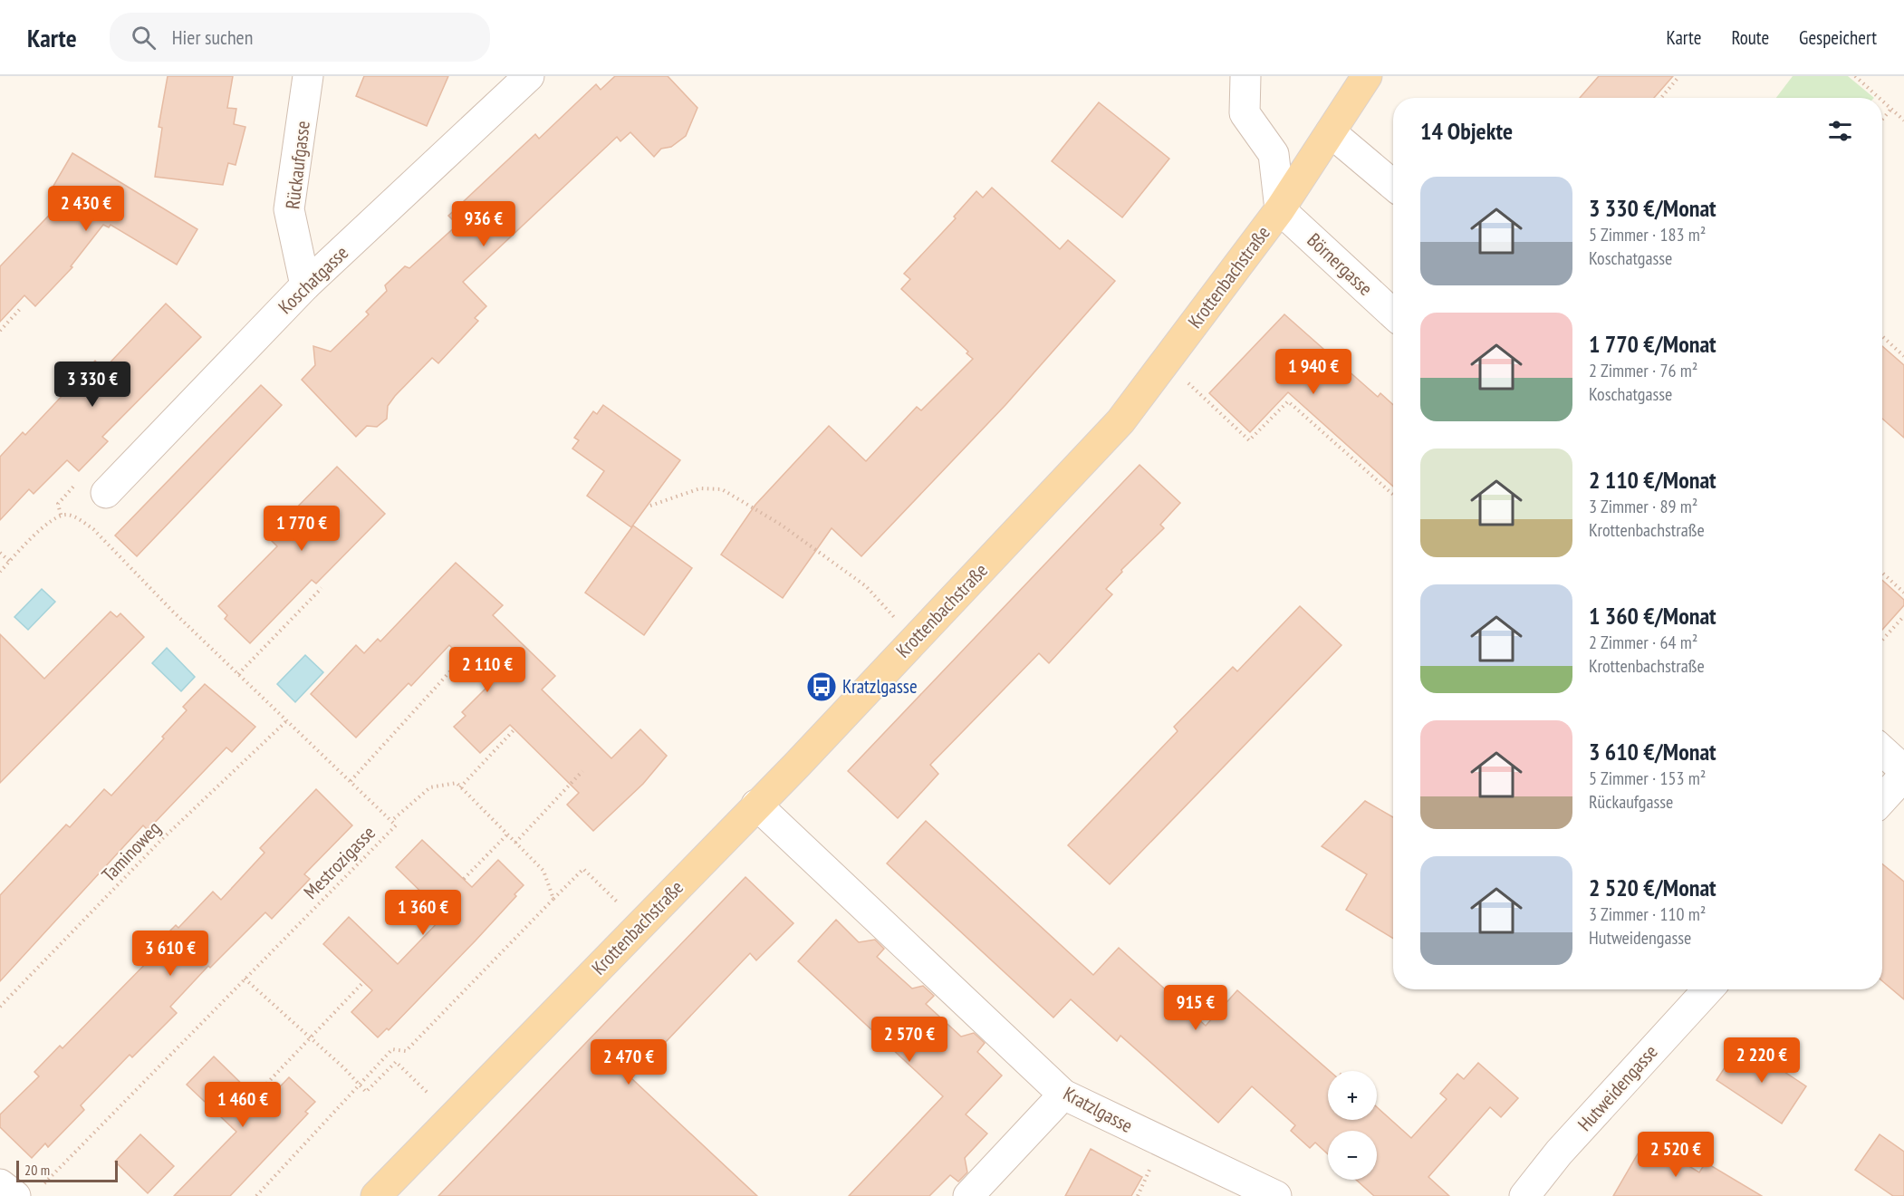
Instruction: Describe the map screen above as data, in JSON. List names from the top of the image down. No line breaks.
{"streets":{"main road":["Krottenbachstraße"],"street":["Rückaufgasse","Börnergasse","Koschatgasse","Hutweidengasse","Kratzlgasse"],"path":["Taminoweg","Mestrozigasse"]},"crossings":[["Rückaufgasse","Koschatgasse"],["Börnergasse","Krottenbachstraße"],["Krottenbachstraße","Kratzlgasse"],["Taminoweg","Mestrozigasse"]],"places":{"bus stop":["Kratzlgasse"]},"scale_bar":"20 m","page":{"header":"Karte","search":"Hier suchen","nav":["Karte","Route","Gespeichert"],"heading":"14 Objekte","list":[{"name":"3 330 €/Monat","note":"5 Zimmer · 183 m² · Koschatgasse"},{"name":"1 770 €/Monat","note":"2 Zimmer · 76 m² · Koschatgasse"},{"name":"2 110 €/Monat","note":"3 Zimmer · 89 m² · Krottenbachstraße"},{"name":"1 360 €/Monat","note":"2 Zimmer · 64 m² · Krottenbachstraße"},{"name":"3 610 €/Monat","note":"5 Zimmer · 153 m² · Rückaufgasse"},{"name":"2 520 €/Monat","note":"3 Zimmer · 110 m² · Hutweidengasse"}],"price":["2 430 €","936 €","1 940 €","3 330 €","1 770 €","2 110 €","1 360 €","3 610 €","915 €","2 570 €","2 220 €","2 470 €","1 460 €","2 520 €"],"map_buttons":["+","−"],"scale":"20 m"}}
